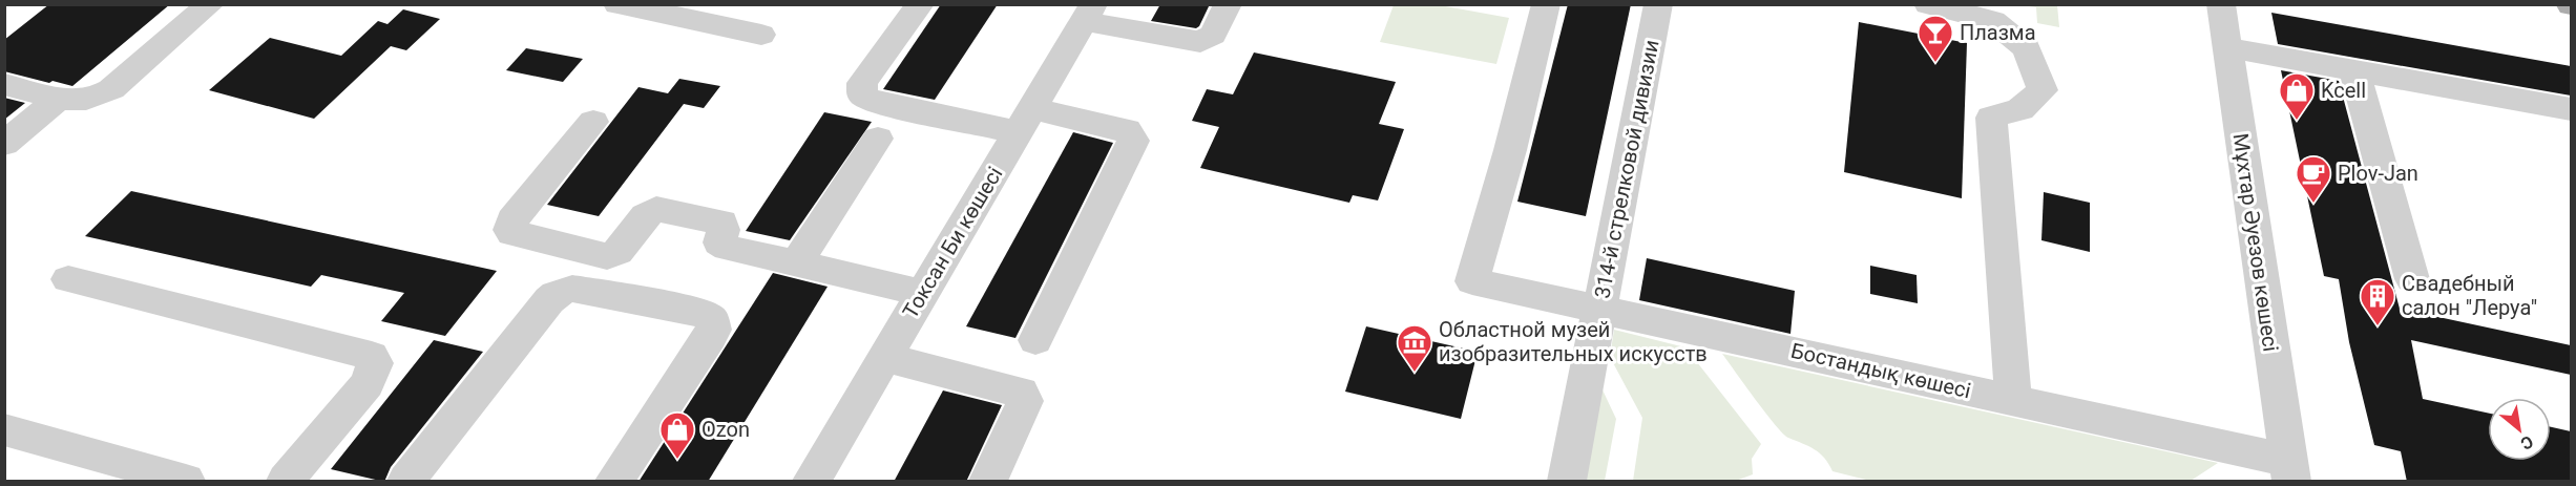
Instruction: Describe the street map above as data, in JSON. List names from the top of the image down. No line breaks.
{"streets":{"street":["314-й стрелковой дивизии","Токсан Би көшесі","Мұхтар Әуезов көшесі","Бостандық көшесі"]},"crossings":[["314-й стрелковой дивизии","Бостандық көшесі"],["Мұхтар Әуезов көшесі","Бостандық көшесі"]],"places":{"bar":["Плазма"],"shop":["Kcell","Ozon"],"cafe":["Plov-Jan"],"building":["Свадебный салон \"Леруа\""],"museum":["Областной музей изобразительных искусств"]},"north":"bottom right"}
